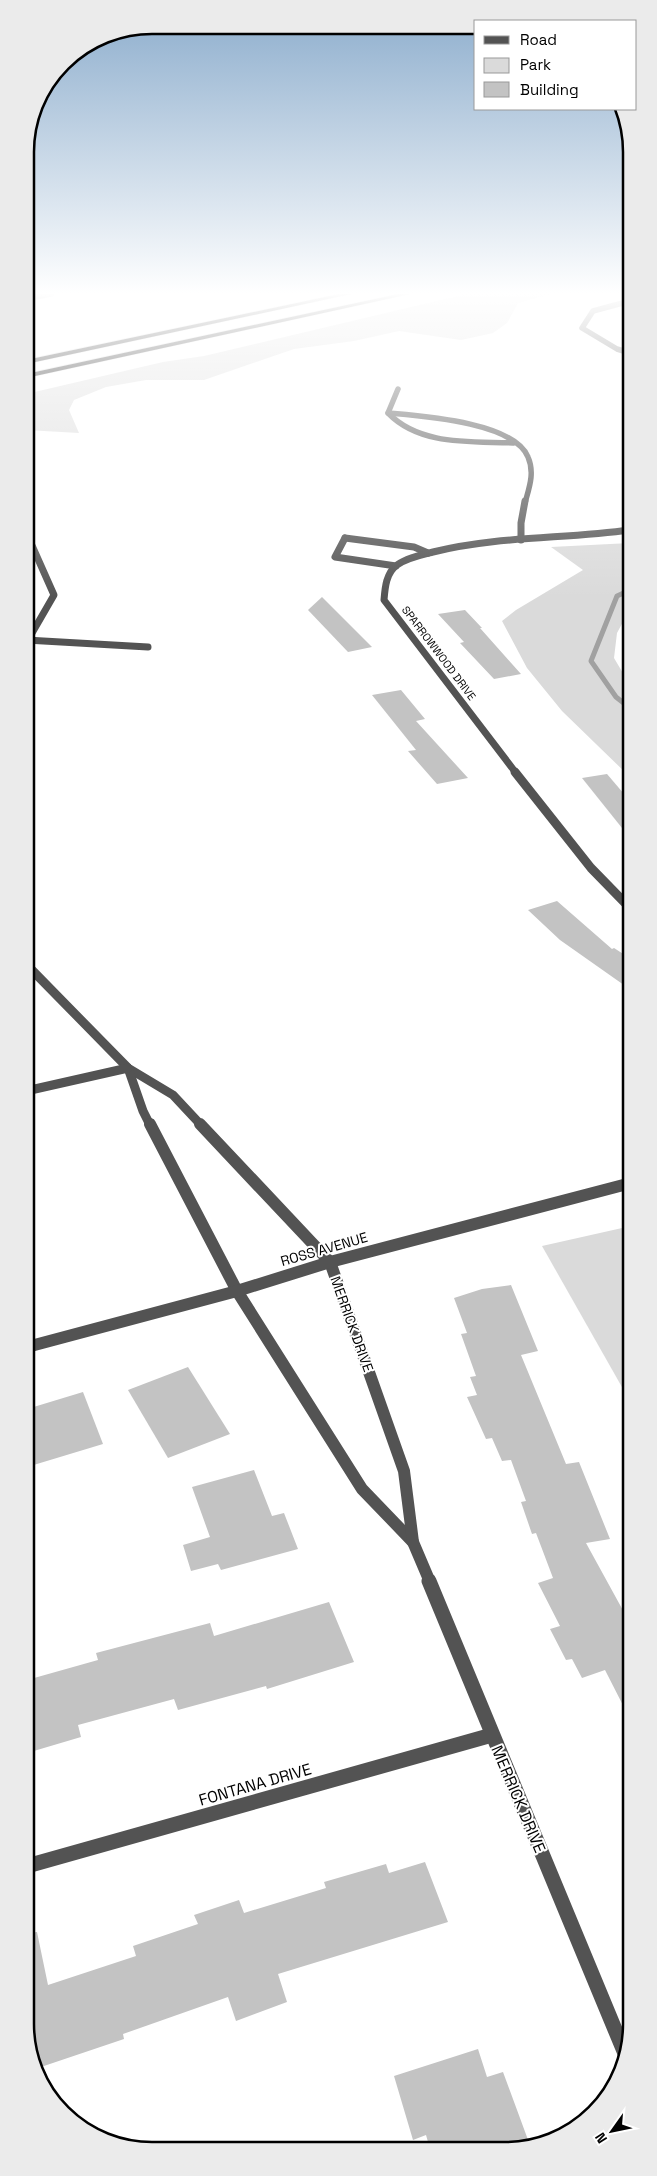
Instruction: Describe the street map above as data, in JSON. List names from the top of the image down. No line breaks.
{"streets":{"street":["SPARROWWOOD DRIVE","ROSS AVENUE","MERRICK DRIVE","FONTANA DRIVE"]},"crossings":[["ROSS AVENUE","MERRICK DRIVE"],["MERRICK DRIVE","FONTANA DRIVE"]],"legend":["Road","Park","Building"],"north":"bottom left"}
